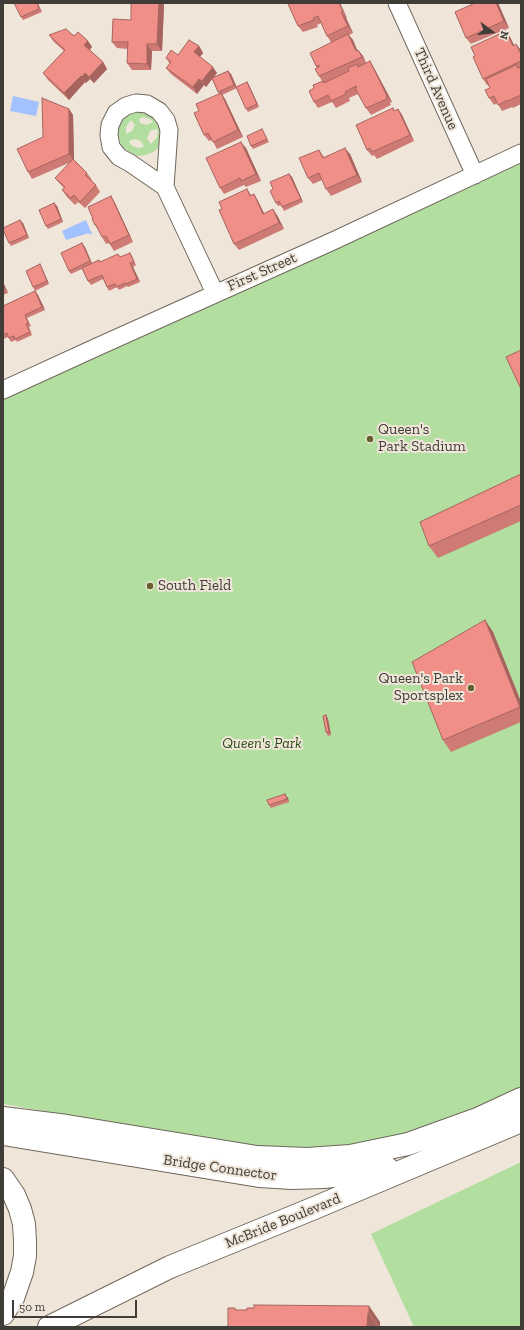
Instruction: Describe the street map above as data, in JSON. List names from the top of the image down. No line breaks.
{"streets":{"main road":["Bridge Connector","McBride Boulevard"],"street":["Third Avenue","First Street"]},"crossings":[["Third Avenue","First Street"],["Bridge Connector","McBride Boulevard"]],"parks":["Queen's Park"],"places":["Queen's Park Stadium","South Field","Queen's Park Sportsplex"],"scale_bar":"50 m","north":"right"}
